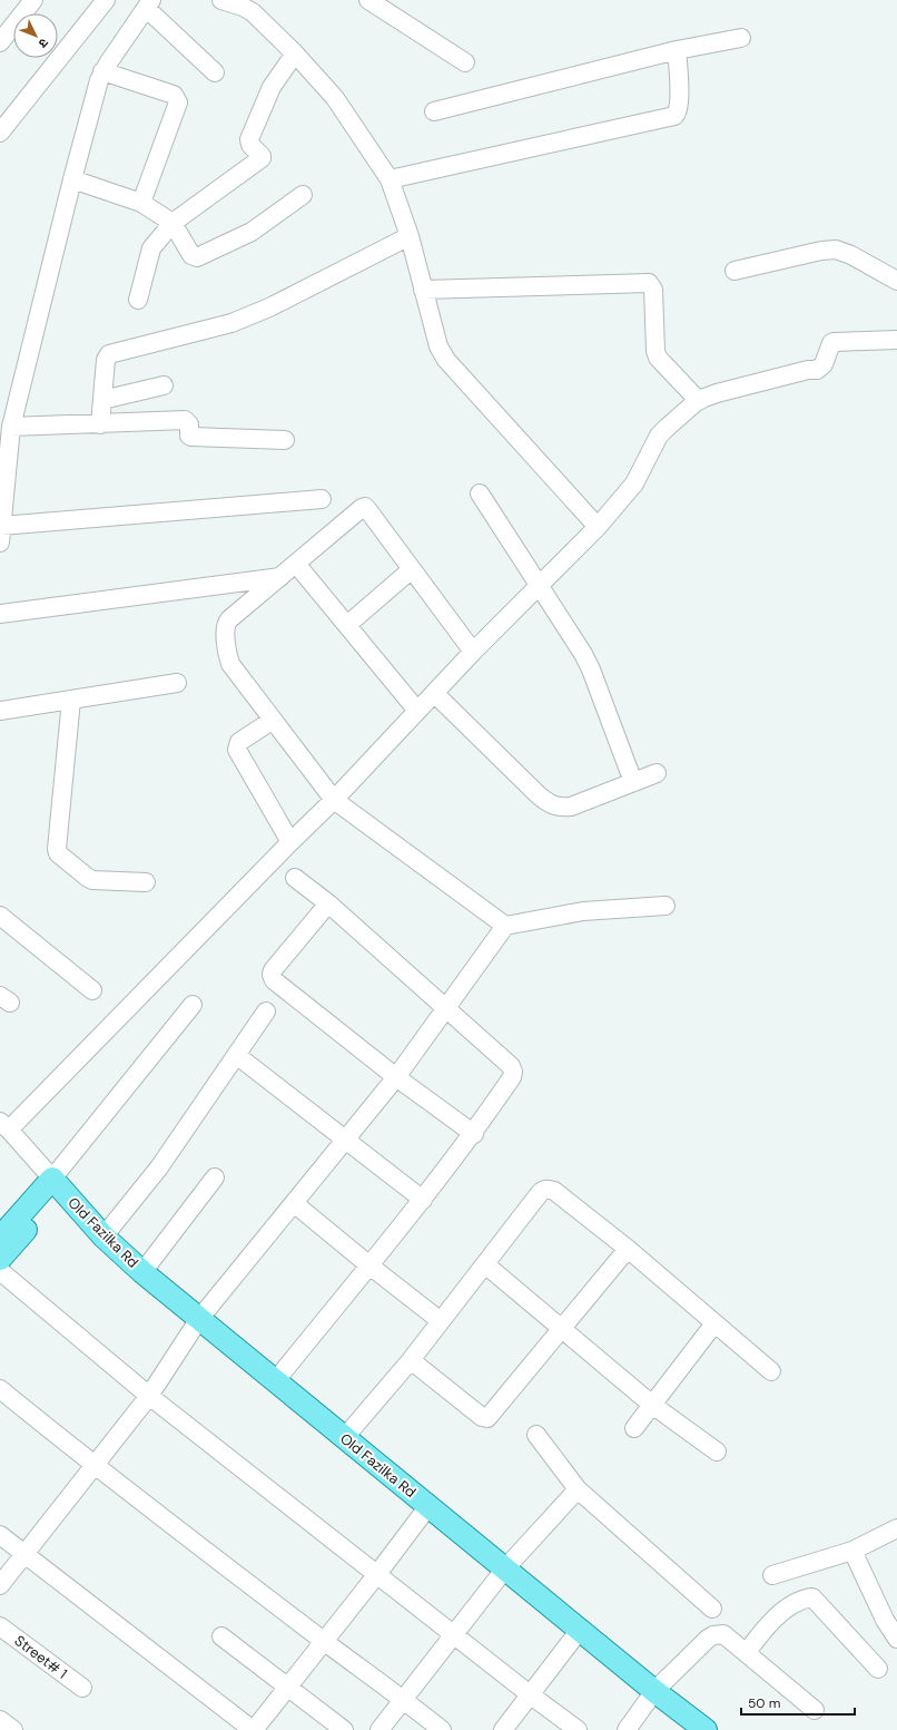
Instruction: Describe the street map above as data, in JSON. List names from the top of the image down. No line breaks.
{"streets":{"main road":["Old Fazilka Rd"],"street":["Street# 1"]},"scale_bar":"50 m","north":"bottom right"}
